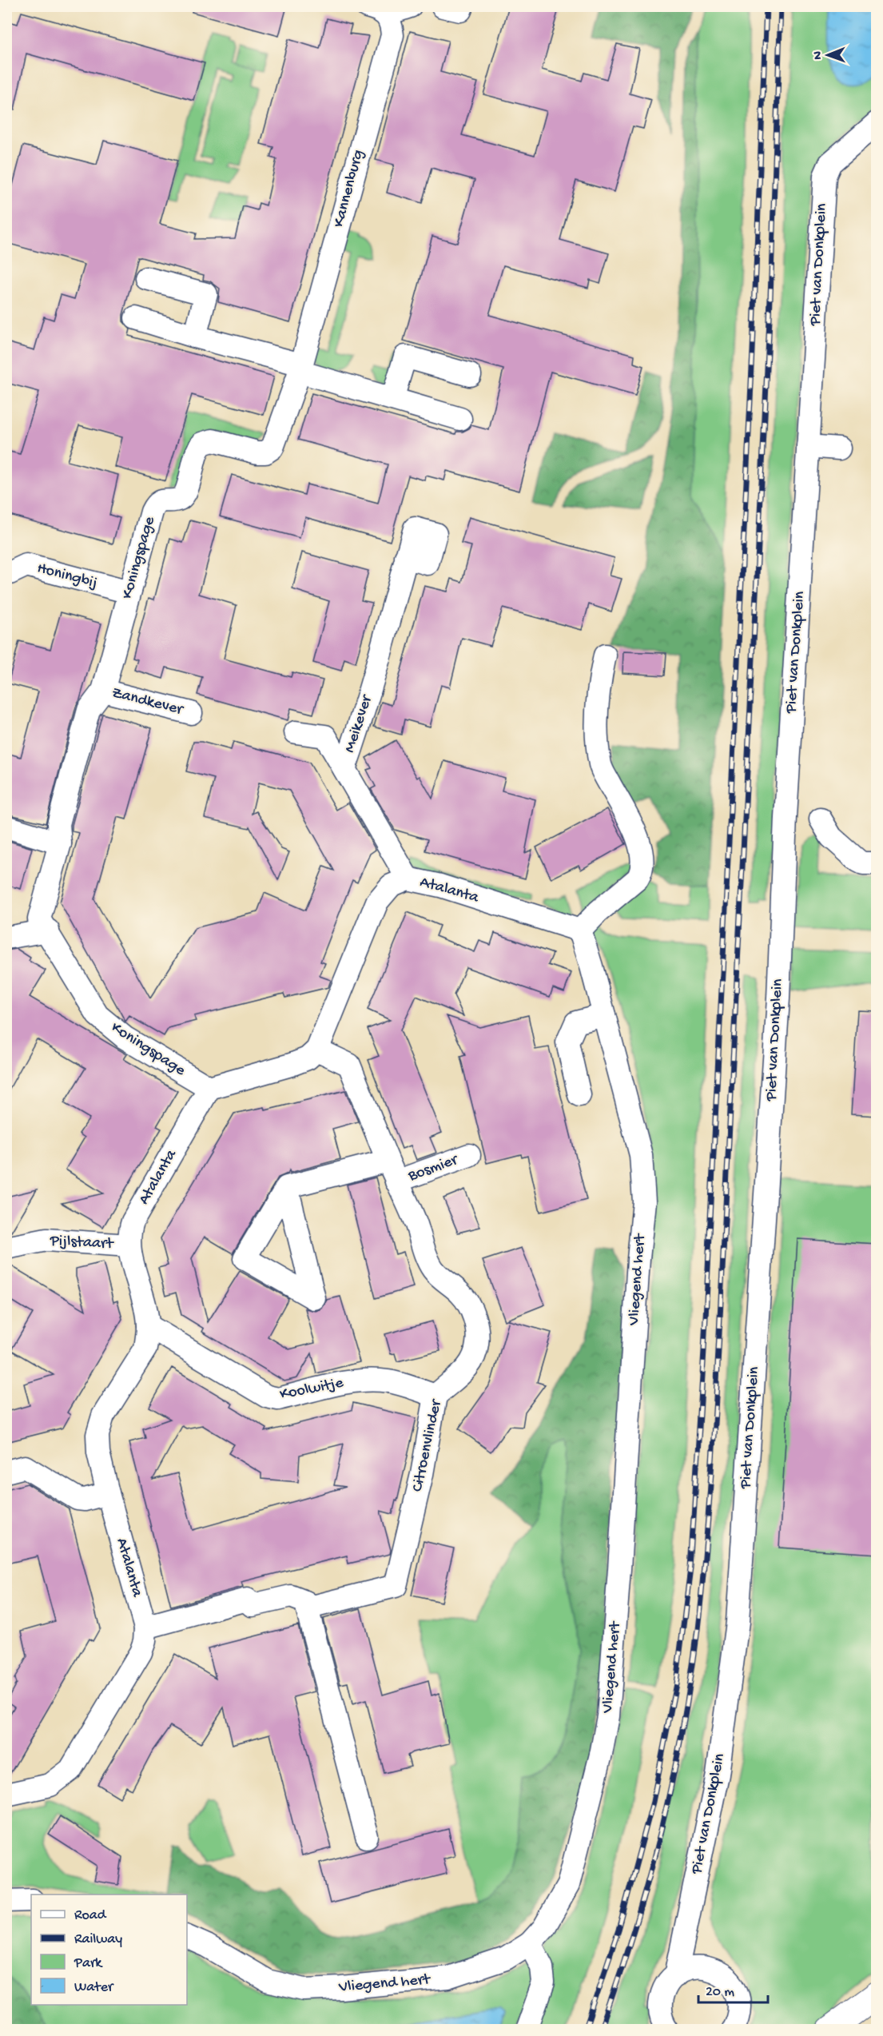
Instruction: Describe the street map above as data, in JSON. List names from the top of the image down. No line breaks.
{"streets":{"street":["Kannenburg","Piet van Donkplein","Koningspage","Honingbij","Zandkever","Meikever","Atalanta","Bosmier","Pijlstaart","Vliegend hert","Koolwitje","Citroenvlinder"]},"crossings":[["Kannenburg","Koningspage"],["Koningspage","Honingbij"],["Koningspage","Zandkever"],["Koningspage","Atalanta"],["Meikever","Atalanta"],["Atalanta","Pijlstaart"],["Atalanta","Vliegend hert"],["Atalanta","Koolwitje"],["Atalanta","Citroenvlinder"],["Bosmier","Citroenvlinder"],["Koolwitje","Citroenvlinder"]],"legend":["Road","Railway","Park","Water"],"scale_bar":"20 m","north":"left"}
